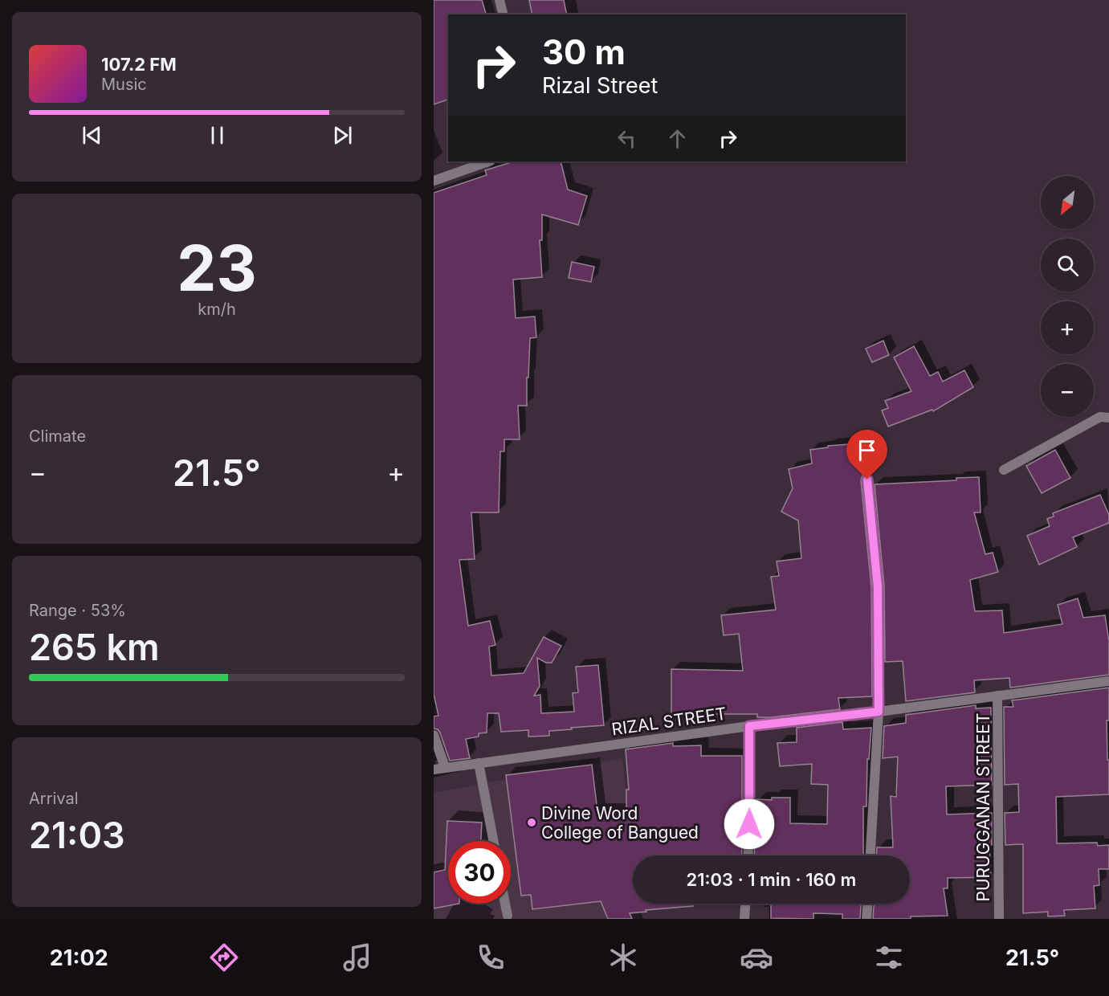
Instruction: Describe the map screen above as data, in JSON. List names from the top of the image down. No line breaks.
{"streets":{"street":["RIZAL STREET","PURUGGANAN STREET"]},"crossings":[["RIZAL STREET","PURUGGANAN STREET"]],"places":["Divine Word College of Bangued"],"north":"bottom left","page":{"turn":["30 m","Rizal Street"],"song":["107.2 FM","Music"],"map_buttons":["+","−"],"tile":[["23","km/h"],"Climate",["Range · 53%","265 km"],["Arrival","21:03"]],"heat":["−","21.5°","+"],"limit":"30","trip":"21:03 · 1 min · 160 m","tabs":["21:02","21.5°"]}}
